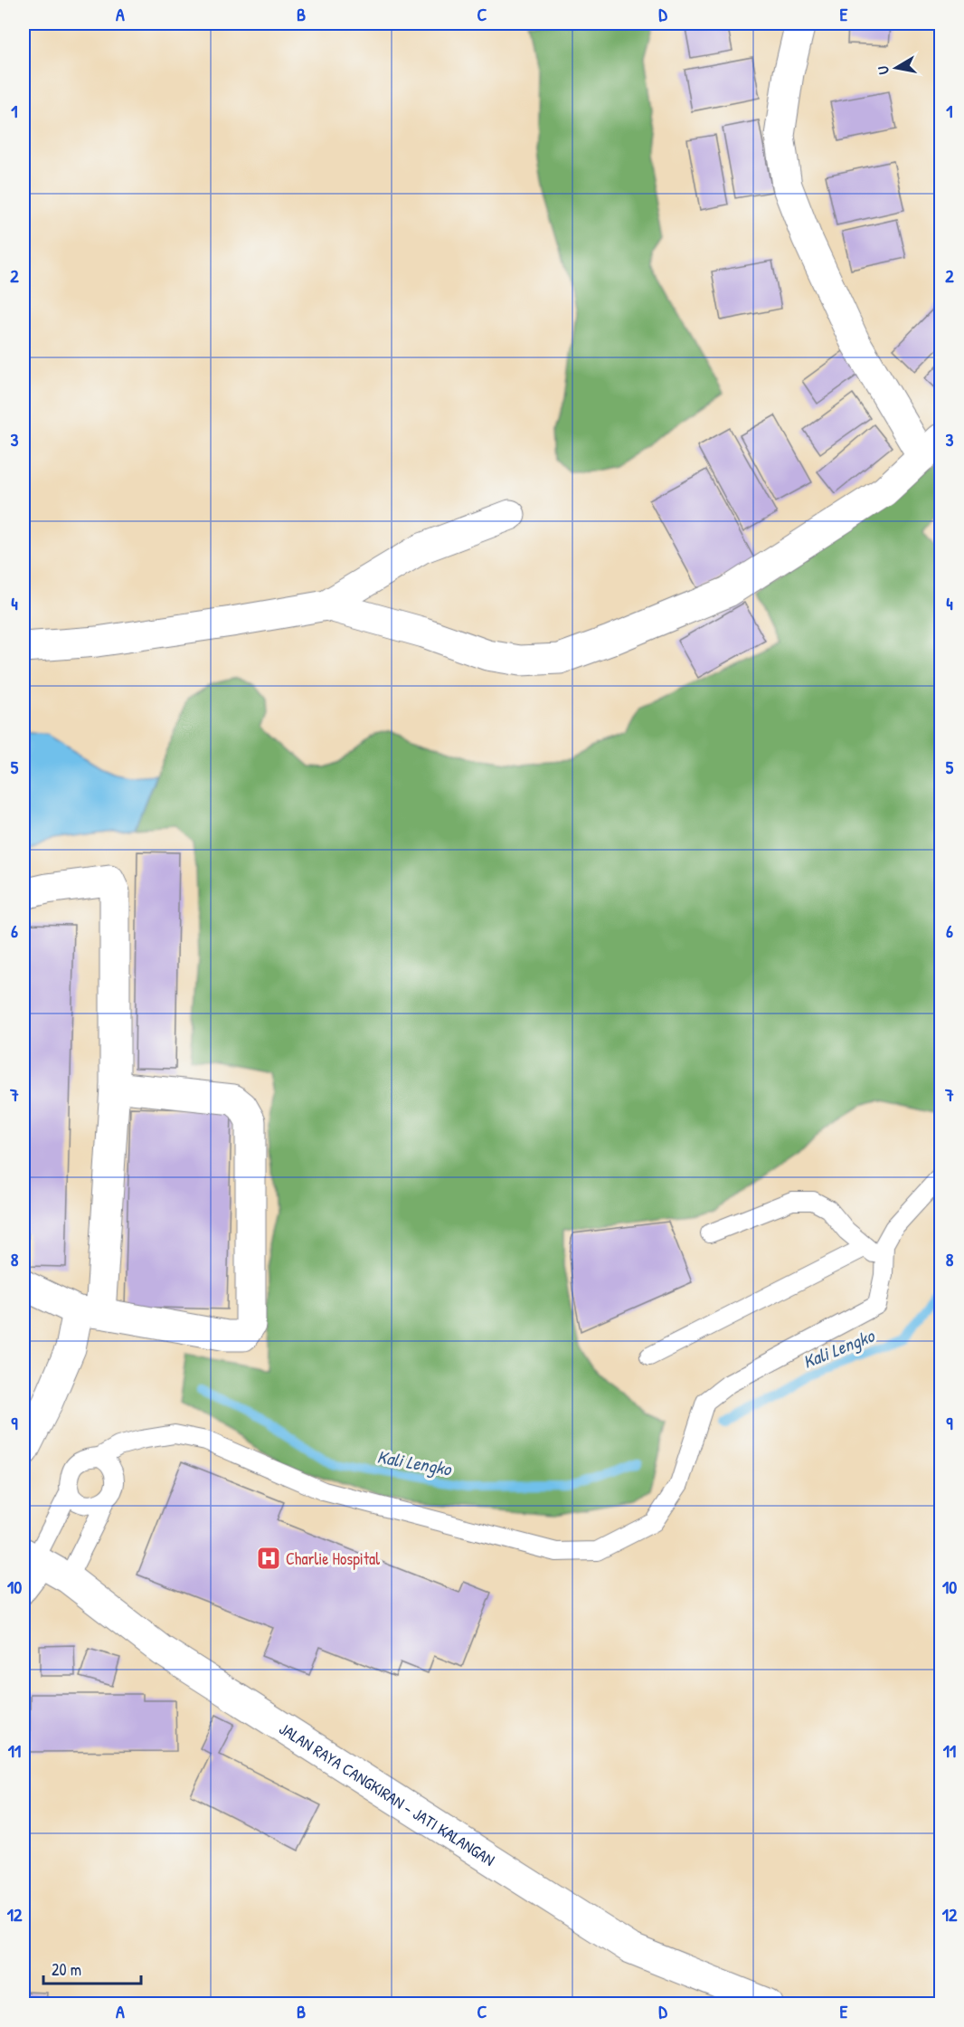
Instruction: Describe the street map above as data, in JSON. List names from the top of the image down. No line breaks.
{"streets":{"street":["JALAN RAYA CANGKIRAN - JATI KALANGAN"]},"water":["Kali Lengko"],"places":{"hospital":["Charlie Hospital"]},"scale_bar":"20 m","north":"left","grid":{"columns":["A","B","C","D","E"],"rows":["1","2","3","4","5","6","7","8","9","10","11","12"]}}
